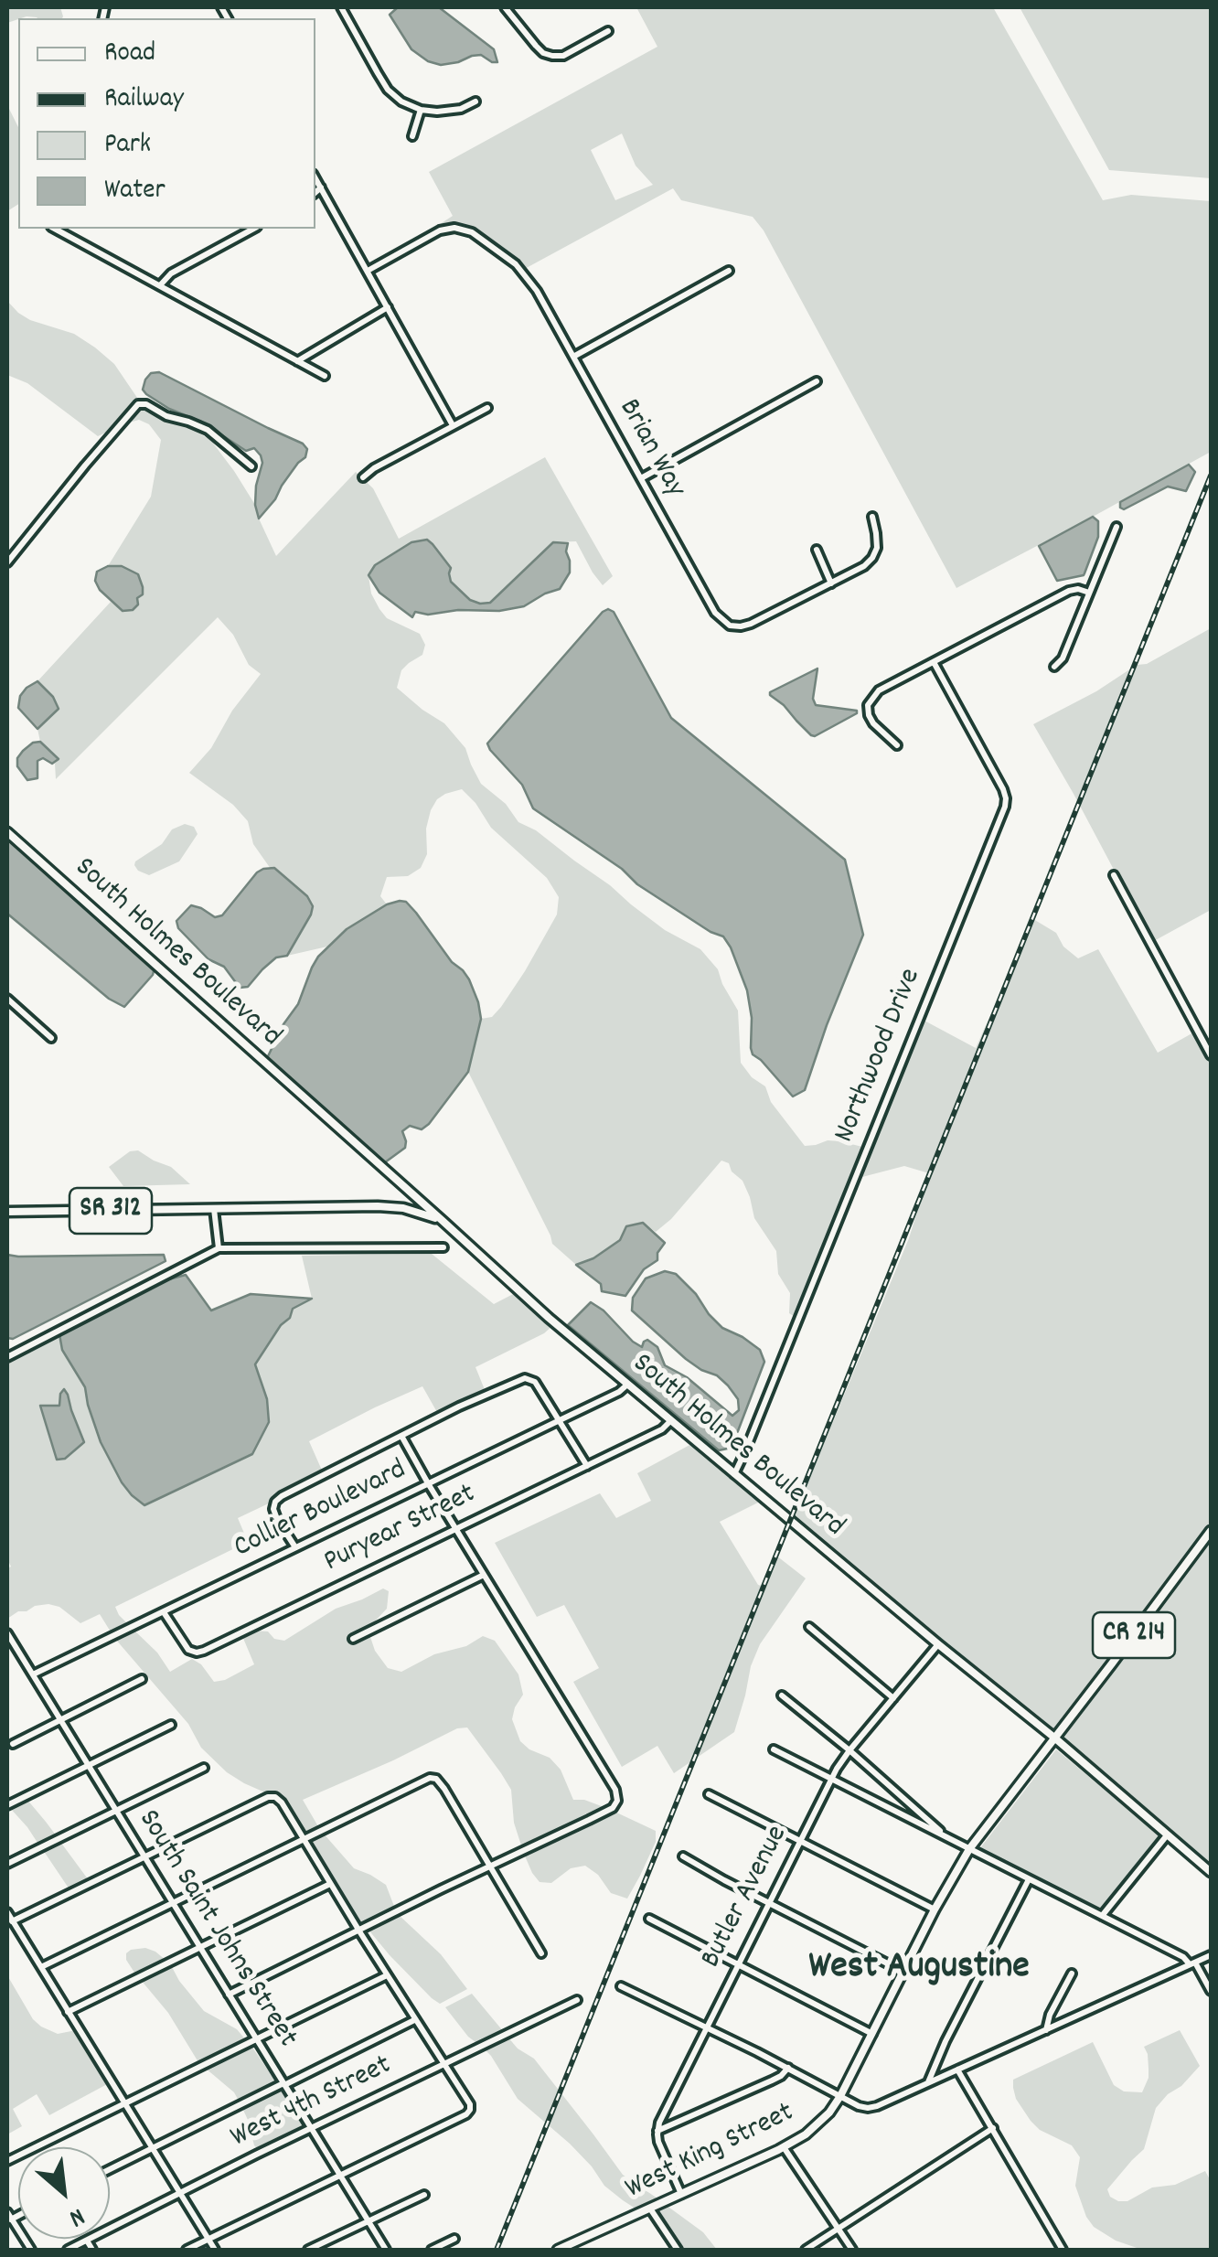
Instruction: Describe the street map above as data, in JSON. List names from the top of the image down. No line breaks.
{"streets":{"main road":["South Holmes Boulevard","SR 312","CR 214","West King Street"],"street":["Brian Way","Northwood Drive","Collier Boulevard","Puryear Street","Butler Avenue","South Saint Johns Street","West 4th Street"]},"crossings":[["South Holmes Boulevard","Northwood Drive"],["South Holmes Boulevard","SR 312"],["South Holmes Boulevard","Collier Boulevard"],["South Holmes Boulevard","Puryear Street"],["South Holmes Boulevard","CR 214"],["South Holmes Boulevard","Butler Avenue"],["South Holmes Boulevard","West King Street"],["Collier Boulevard","Puryear Street"],["Collier Boulevard","South Saint Johns Street"],["CR 214","West King Street"],["South Saint Johns Street","West 4th Street"]],"districts":["West Augustine"],"legend":["Road","Railway","Park","Water"],"north":"bottom right"}
